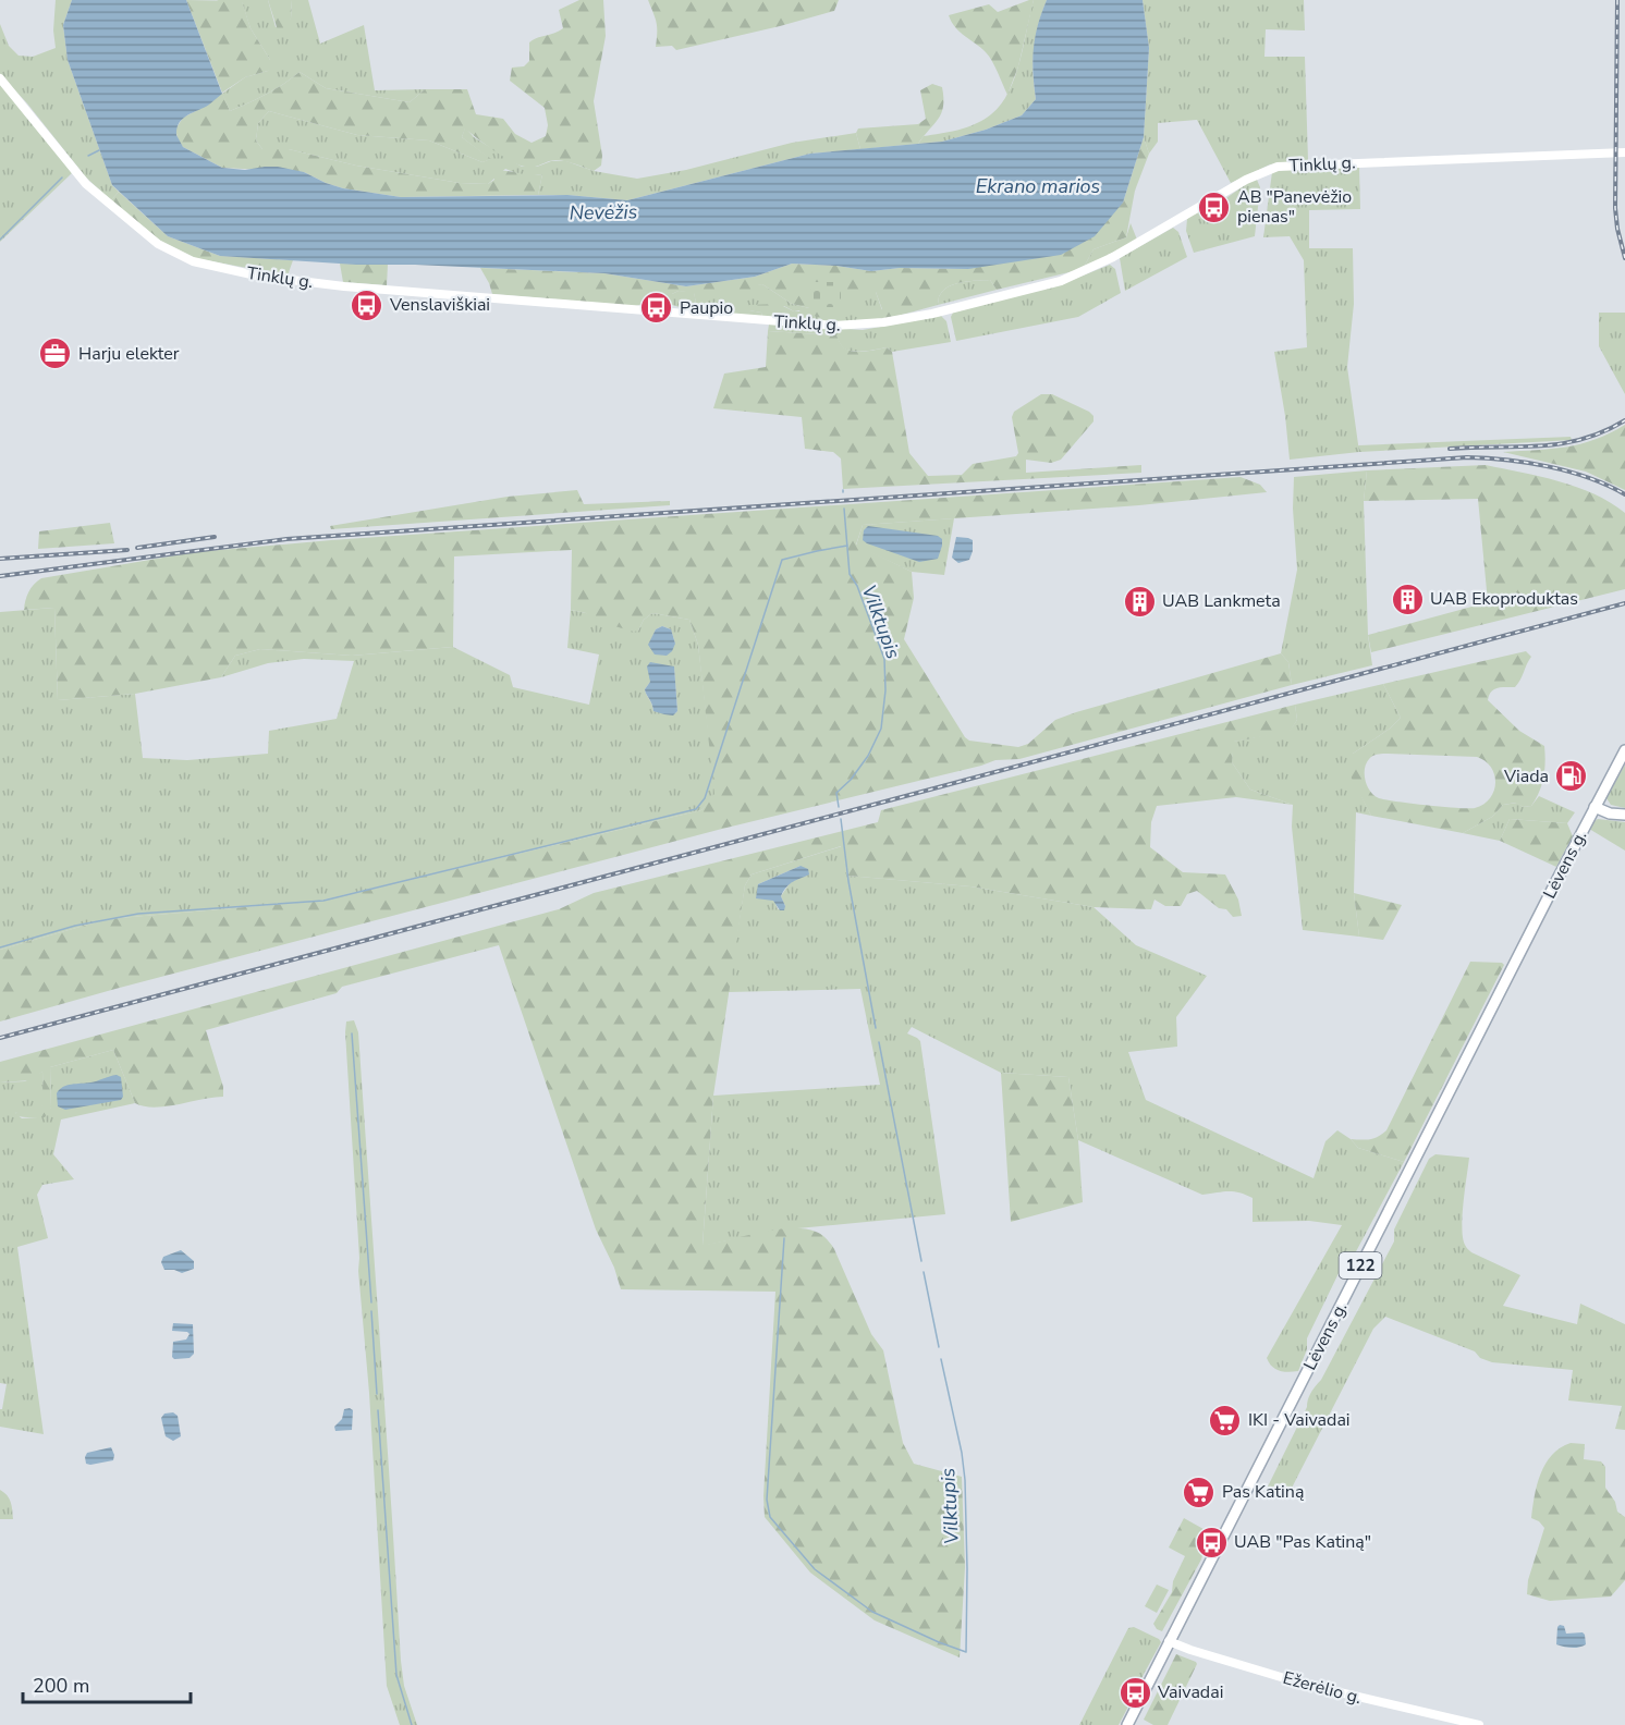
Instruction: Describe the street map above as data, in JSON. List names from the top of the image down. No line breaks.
{"streets":{"main road":["Tinklų g.","Lėvens g.","122","Ežerėlio g."]},"crossings":[["Lėvens g.","Ežerėlio g."]],"water":["Ekrano marios","Nevėžis","Vilktupis"],"places":{"bus stop":["AB \"Panevėžio pienas\"","Venslaviškiai","Paupio","UAB \"Pas Katiną\"","Vaivadai"],"office":["Harju elekter"],"building":["UAB Ekoproduktas","UAB Lankmeta"],"fuel station":["Viada"],"supermarket":["IKI - Vaivadai","Pas Katiną"]},"scale_bar":"200 m"}
